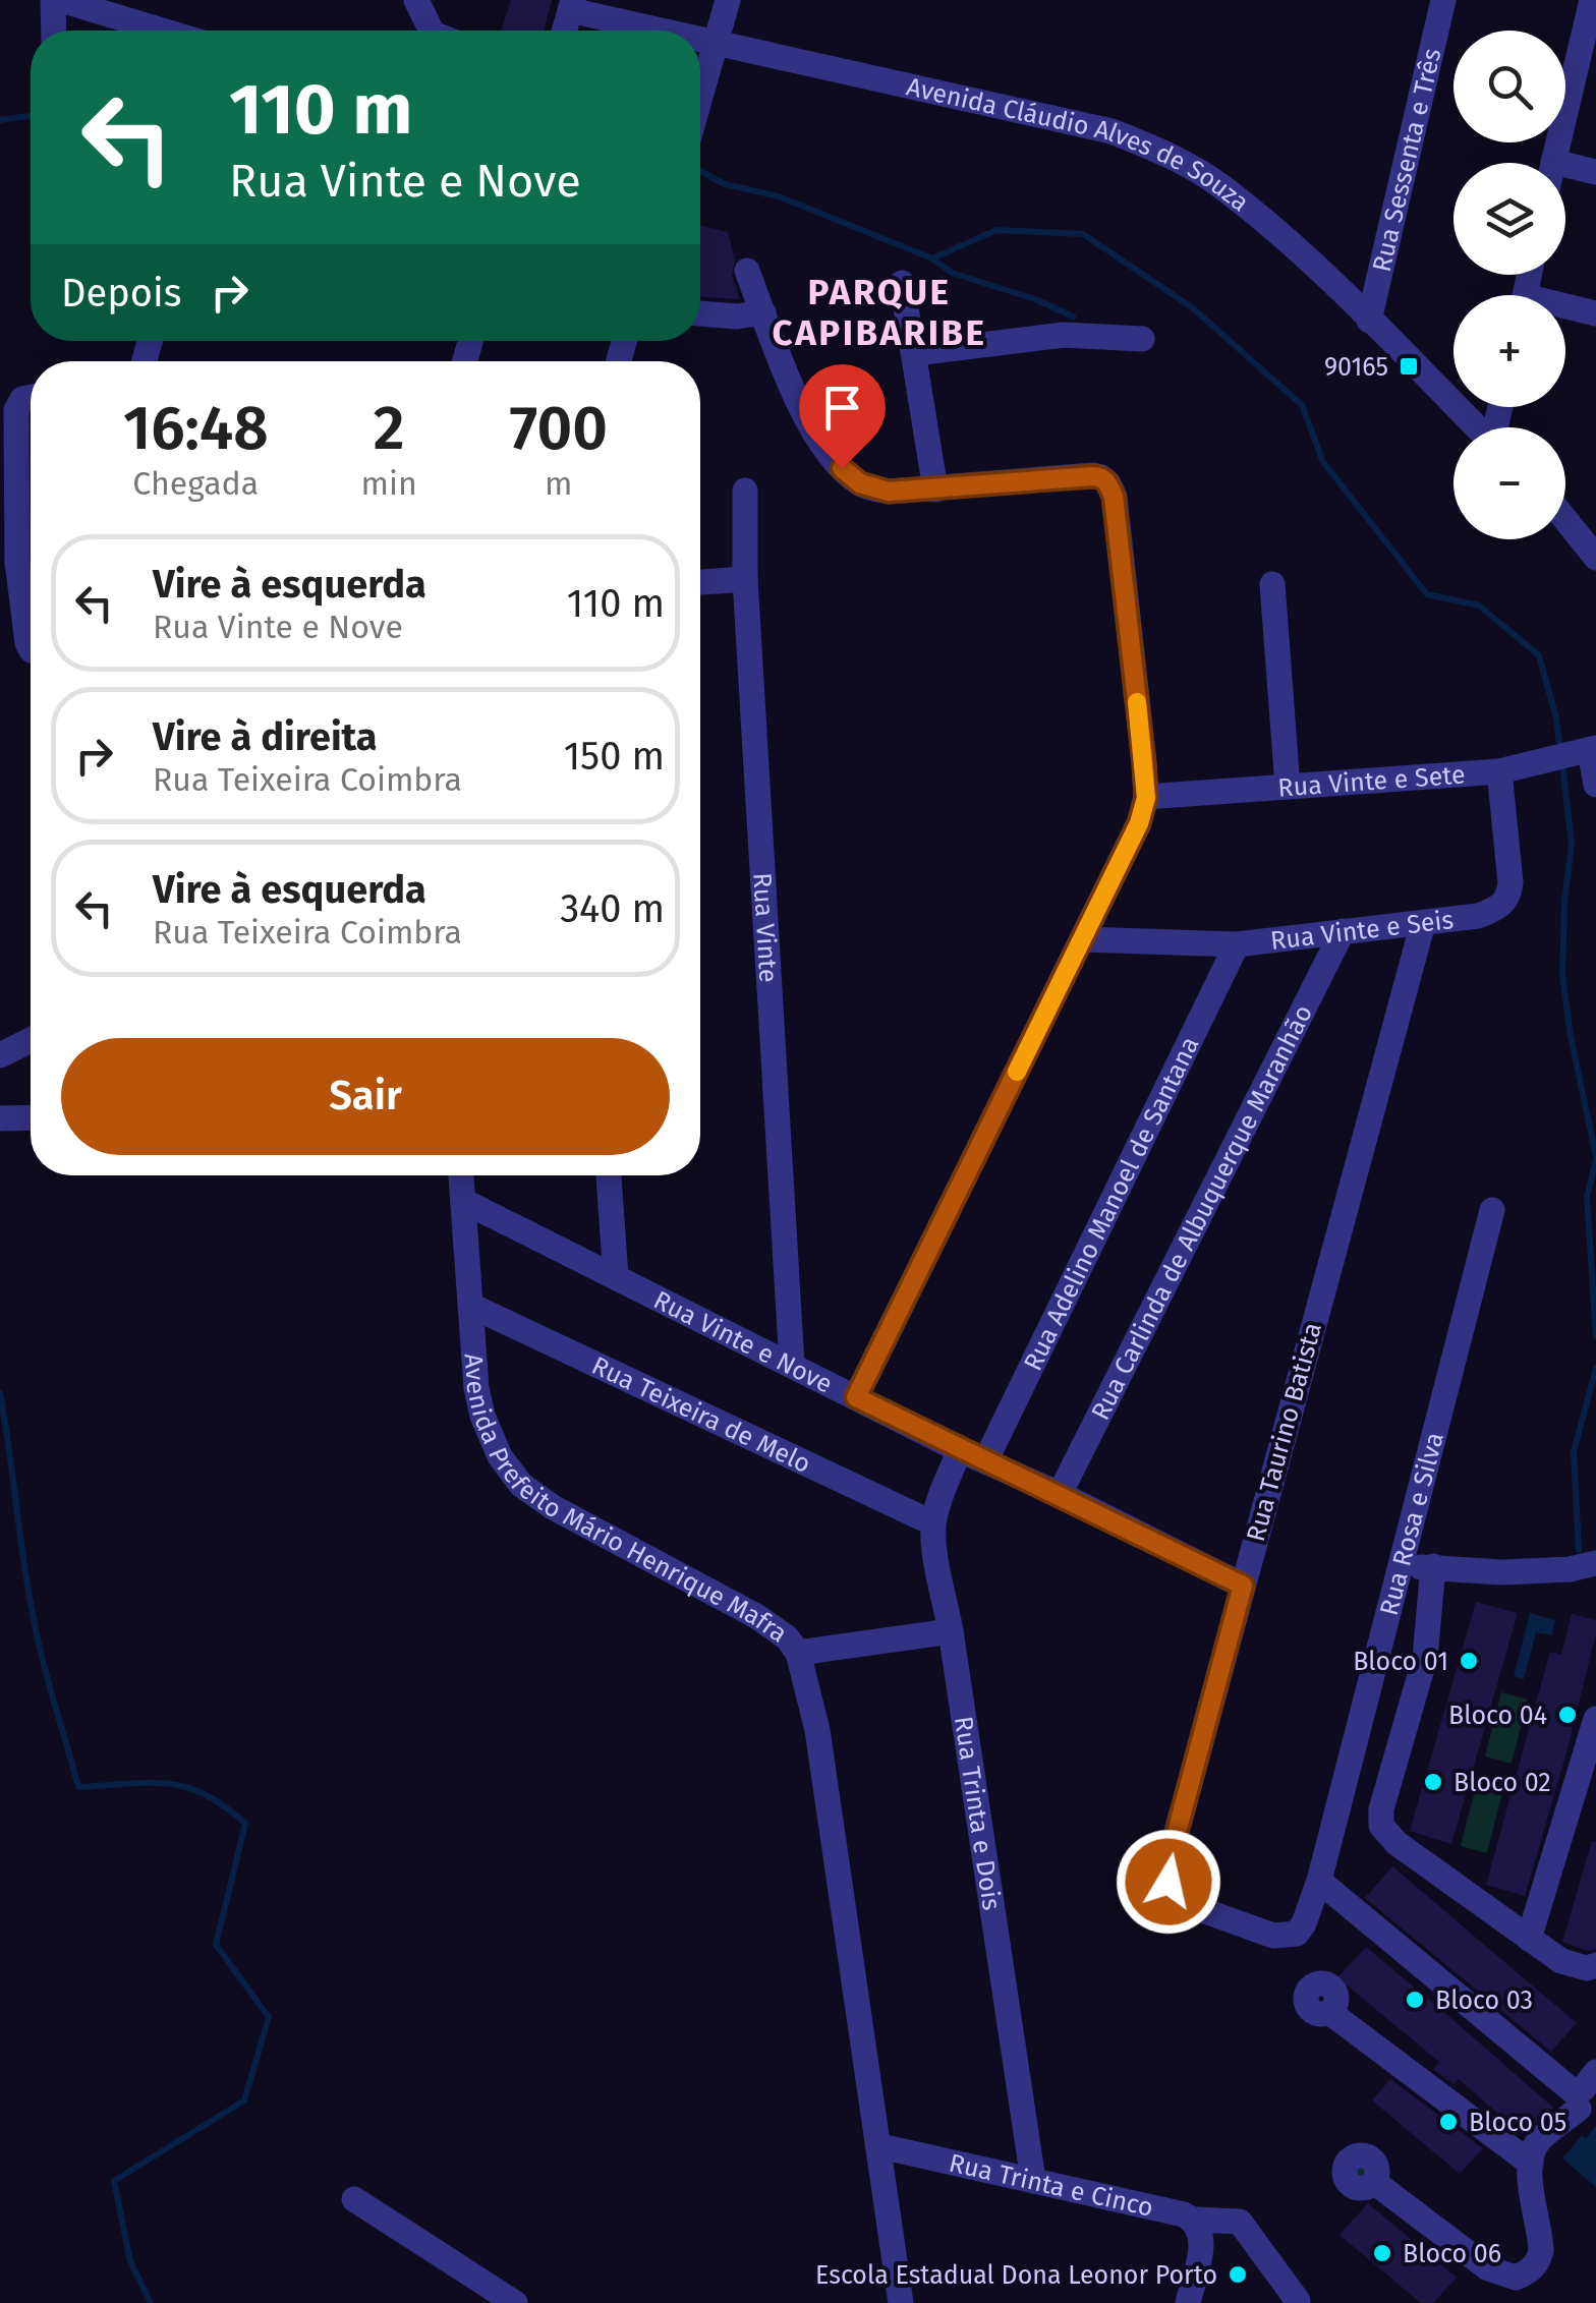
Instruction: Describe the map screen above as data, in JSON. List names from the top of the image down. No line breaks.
{"streets":{"street":["Avenida Cláudio Alves de Souza","Rua Sessenta e Três","Rua Vinte e Sete","Rua Vinte","Rua Vinte e Seis","Rua Adelino Manoel de Santana","Rua Carlinda de Albuquerque Maranhão","Rua Vinte e Nove","Rua Teixeira de Melo","Rua Taurino Batista","Avenida Prefeito Mário Henrique Mafra","Rua Rosa e Silva","Rua Trinta e Dois","Rua Trinta e Cinco"]},"crossings":[["Avenida Cláudio Alves de Souza","Rua Sessenta e Três"],["Rua Vinte e Sete","Rua Vinte e Seis"],["Rua Vinte","Rua Vinte e Nove"],["Rua Vinte e Seis","Rua Adelino Manoel de Santana"],["Rua Vinte e Seis","Rua Carlinda de Albuquerque Maranhão"],["Rua Vinte e Seis","Rua Taurino Batista"],["Rua Adelino Manoel de Santana","Rua Vinte e Nove"],["Rua Carlinda de Albuquerque Maranhão","Rua Vinte e Nove"],["Rua Vinte e Nove","Rua Taurino Batista"],["Rua Vinte e Nove","Avenida Prefeito Mário Henrique Mafra"],["Rua Vinte e Nove","Rua Trinta e Dois"],["Rua Teixeira de Melo","Avenida Prefeito Mário Henrique Mafra"],["Rua Teixeira de Melo","Rua Trinta e Dois"],["Rua Taurino Batista","Rua Rosa e Silva"],["Avenida Prefeito Mário Henrique Mafra","Rua Trinta e Cinco"],["Rua Trinta e Dois","Rua Trinta e Cinco"]],"districts":["PARQUE CAPIBARIBE"],"places":{"transit":["90165"],"other":["Bloco 01","Bloco 04","Bloco 02","Bloco 03","Bloco 05","Bloco 06","Escola Estadual Dona Leonor Porto"]},"page":{"map_buttons":["+","−"],"turn":["110 m","Rua Vinte e Nove"],"then":"Depois","eta":["16:48","Chegada","2","min","700","m"],"list":[{"name":"Vire à esquerda","note":"Rua Vinte e Nove","value":"110 m"},{"name":"Vire à direita","note":"Rua Teixeira Coimbra","value":"150 m"},{"name":"Vire à esquerda","note":"Rua Teixeira Coimbra","value":"340 m"}],"buttons":"Sair"}}
